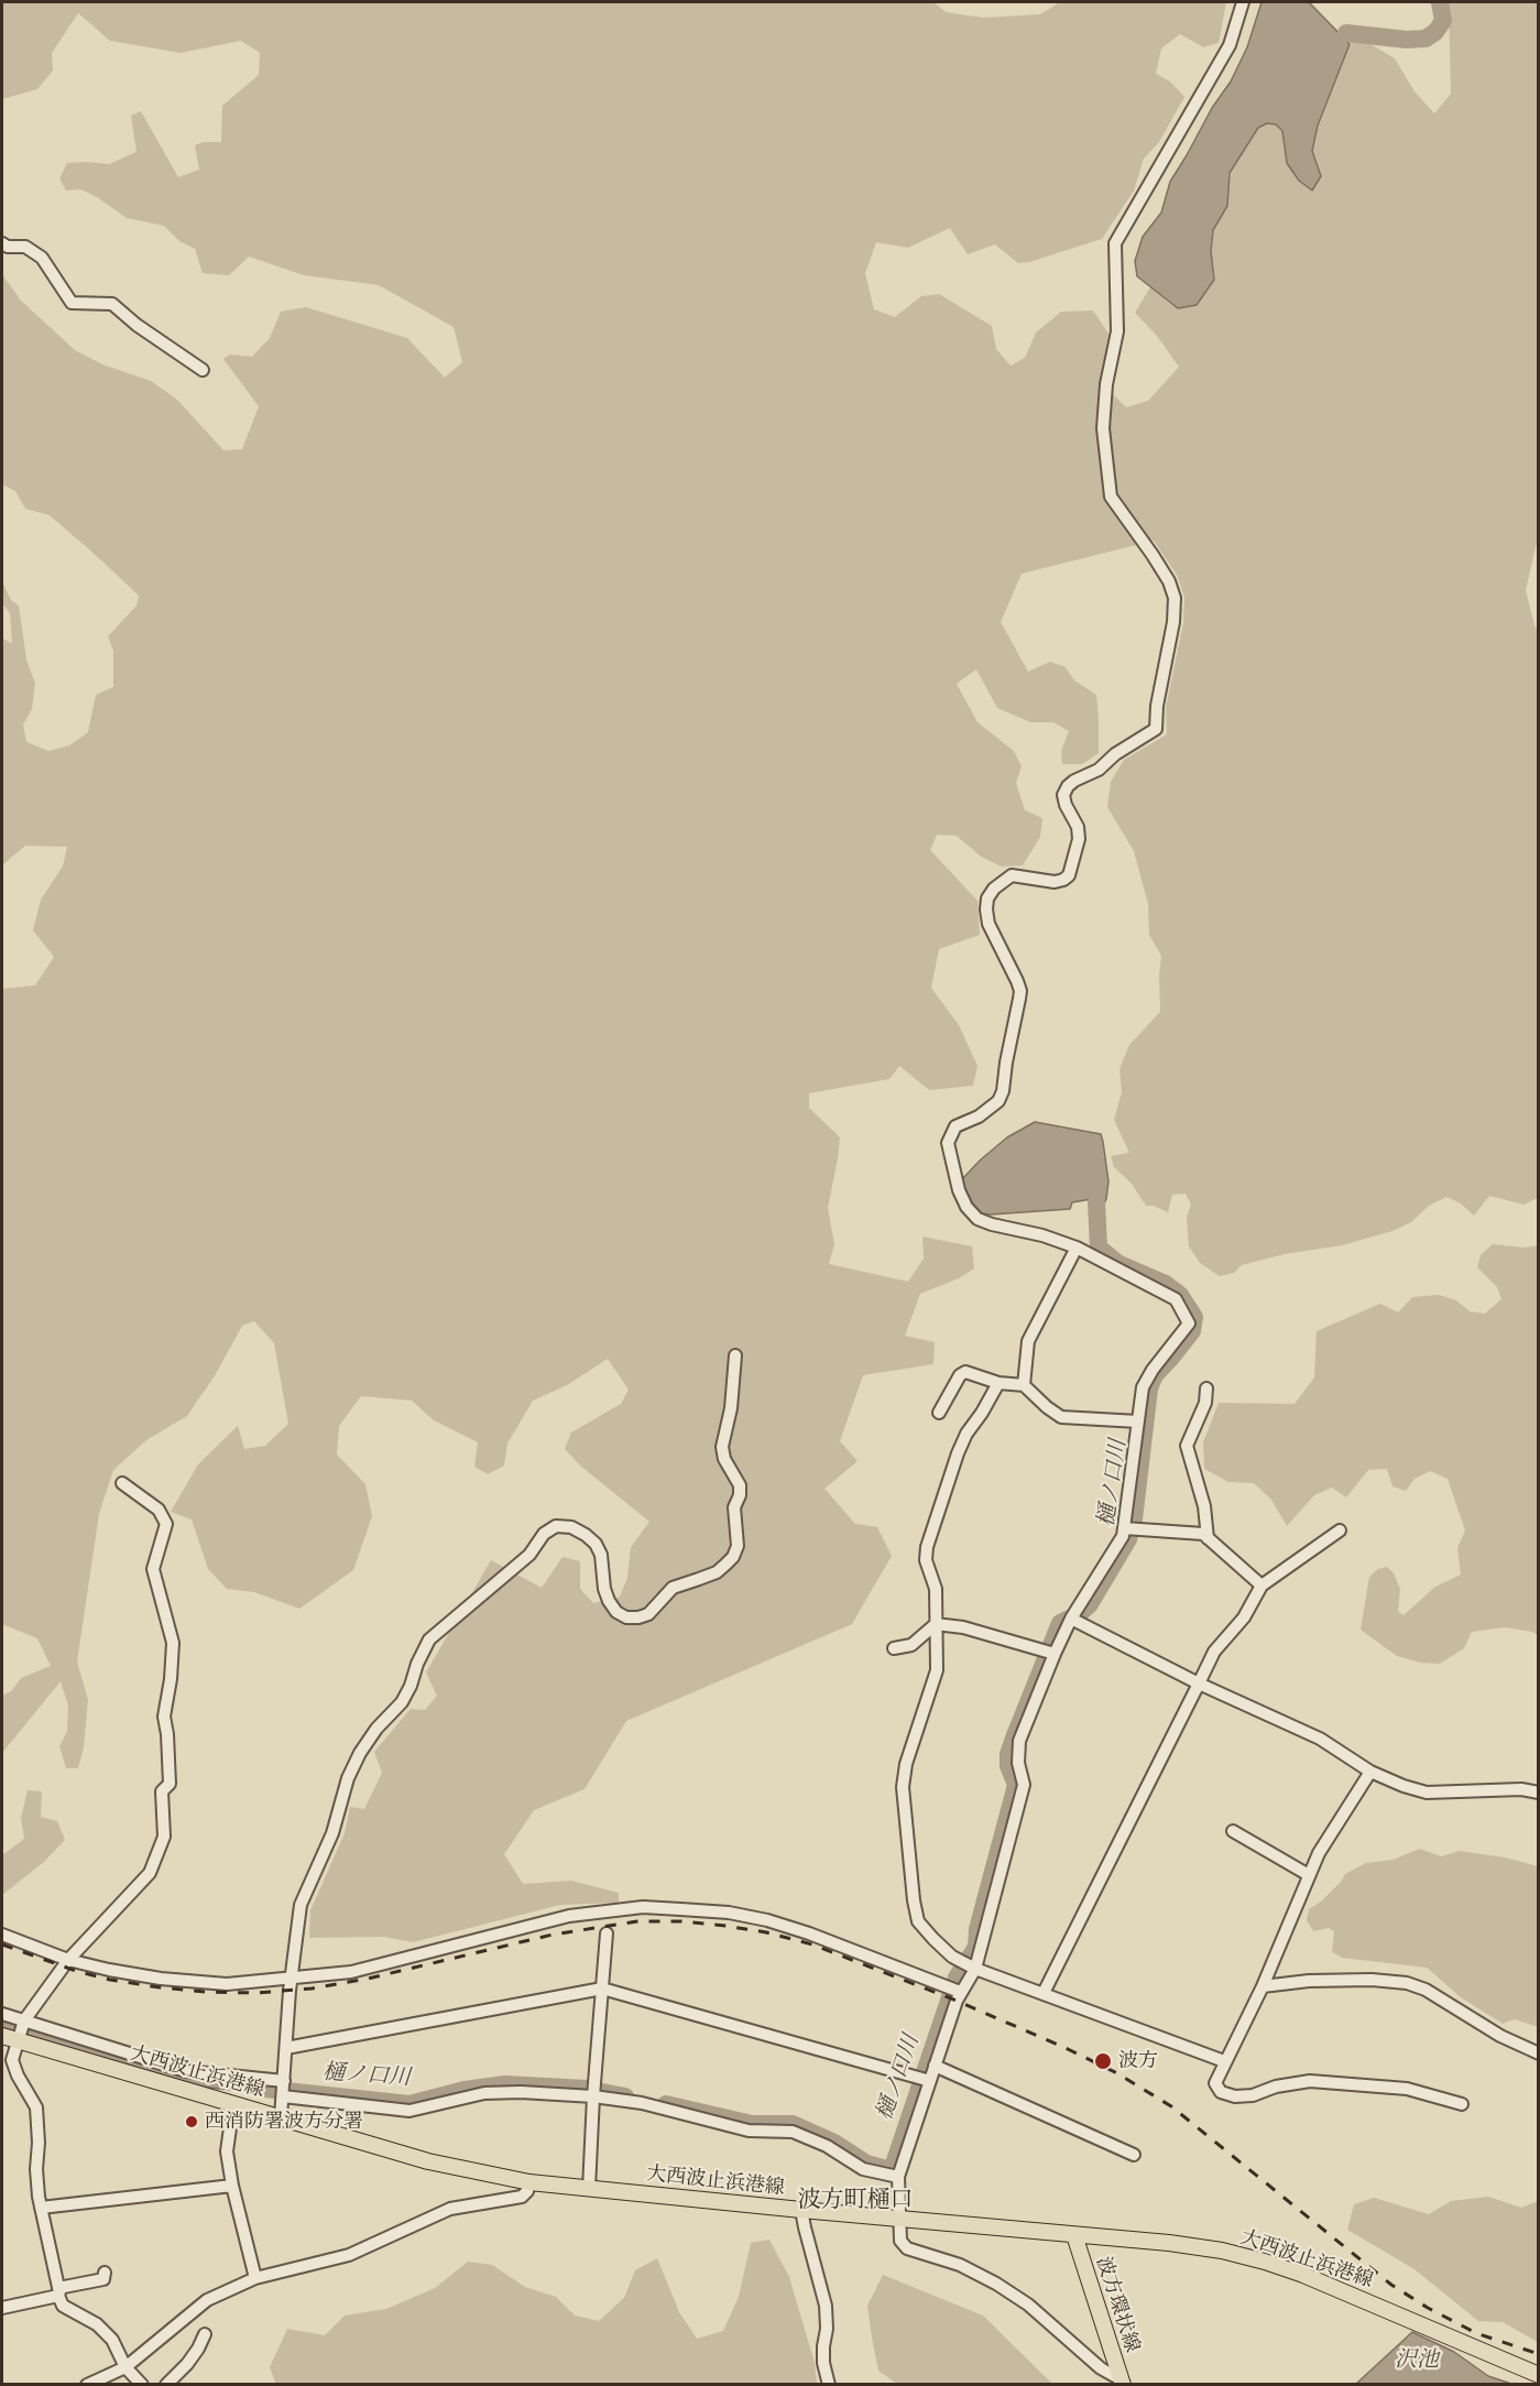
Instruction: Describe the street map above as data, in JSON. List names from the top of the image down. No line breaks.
{"streets":{"main road":["大西波止浜港線","波方環状線"]},"crossings":[["大西波止浜港線","波方環状線"]],"districts":["波方町樋口"],"water":["樋ノ口川","沢池"],"places":["波方","西消防署波方分署"]}
